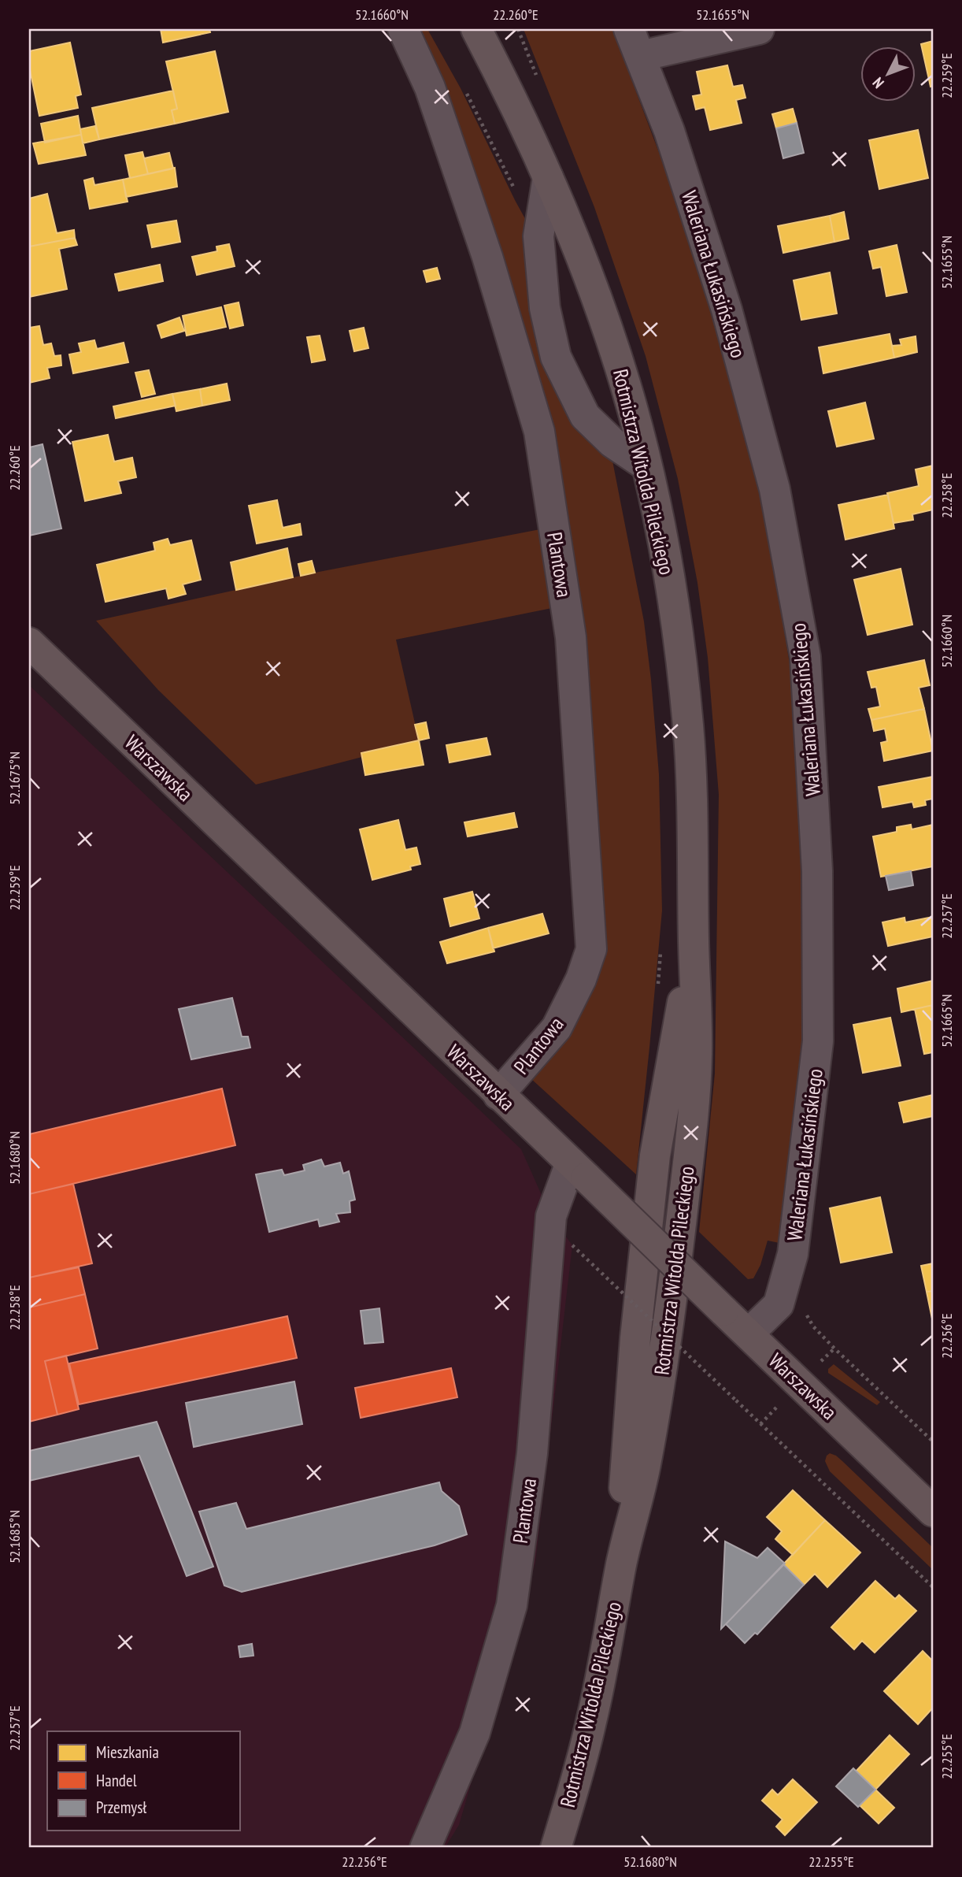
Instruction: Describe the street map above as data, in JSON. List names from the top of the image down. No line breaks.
{"streets":{"main road":["Rotmistrza Witolda Pileckiego","Warszawska"],"street":["Waleriana Łukasińskiego","Plantowa"]},"crossings":[["Waleriana Łukasińskiego","Warszawska"],["Plantowa","Warszawska"]],"legend":["Mieszkania","Handel","Przemysł"],"north":"bottom left","coordinates":["52.1660°N","22.260°E","52.1655°N","22.259°E","22.258°E","52.1675°N","22.257°E","52.1665°N","52.1680°N","22.256°E","52.1685°N","22.255°E"]}
